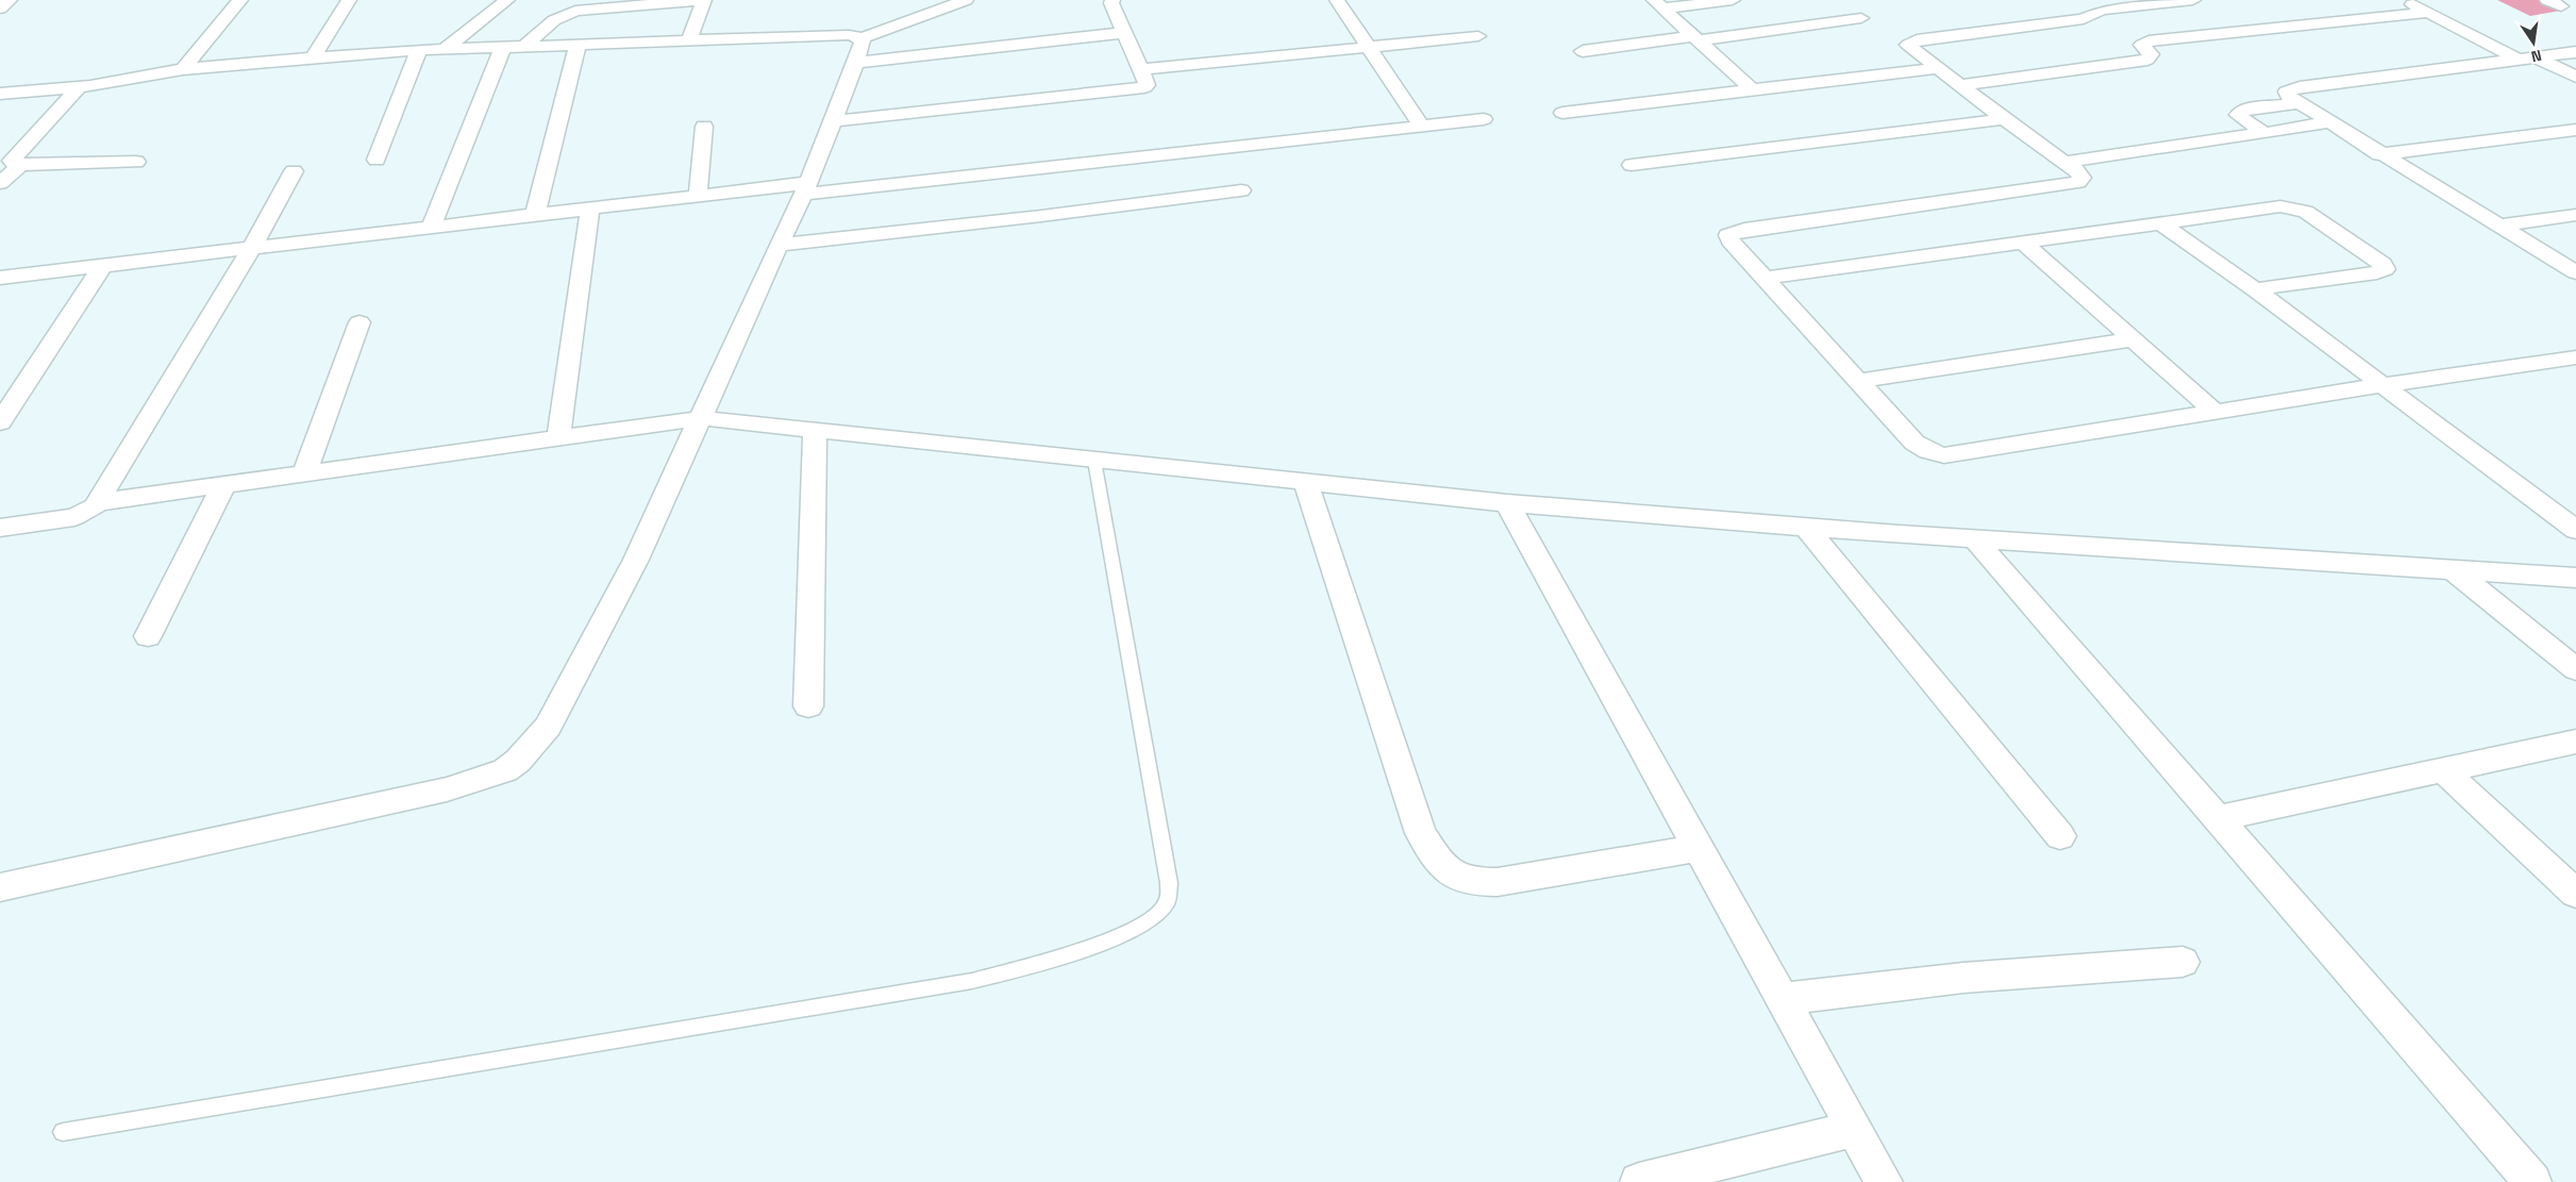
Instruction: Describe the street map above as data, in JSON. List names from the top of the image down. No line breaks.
{"north":"bottom"}
